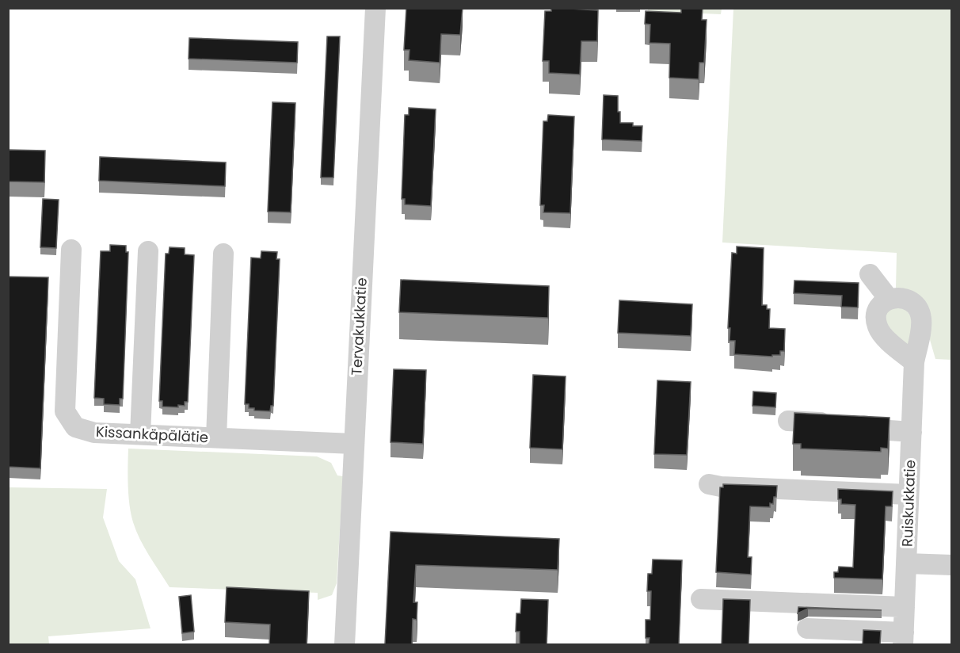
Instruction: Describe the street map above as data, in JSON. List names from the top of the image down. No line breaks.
{"streets":{"street":["Tervakukkatie","Kissankäpälätie","Ruiskukkatie"]},"crossings":[["Tervakukkatie","Kissankäpälätie"]]}
